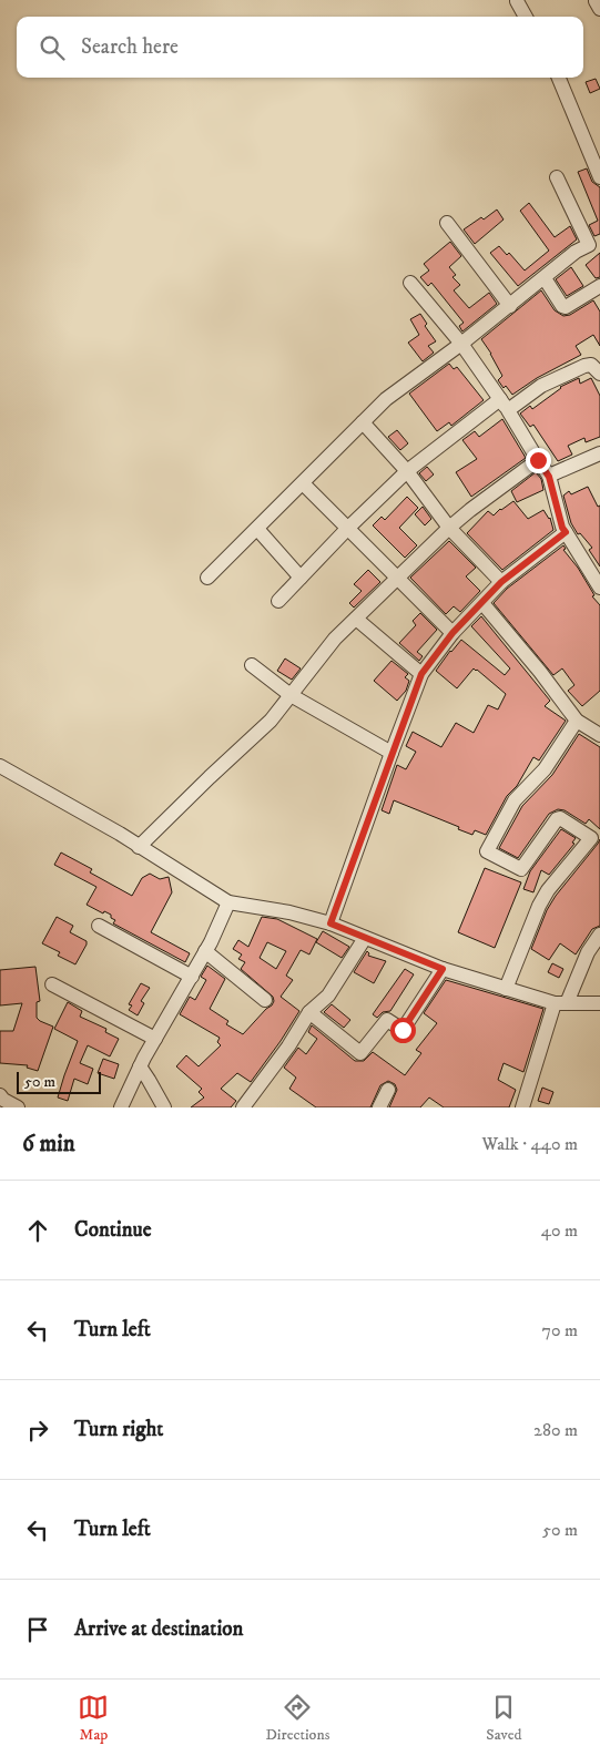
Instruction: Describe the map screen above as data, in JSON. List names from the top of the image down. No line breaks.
{"scale_bar":"50 m","page":{"search":"Search here","scale":"50 m","heading":["6 min","Walk · 440 m"],"list":[["Continue","40 m"],["Turn left","70 m"],["Turn right","280 m"],["Turn left","50 m"],"Arrive at destination"],"nav":["Map","Directions","Saved"]}}
